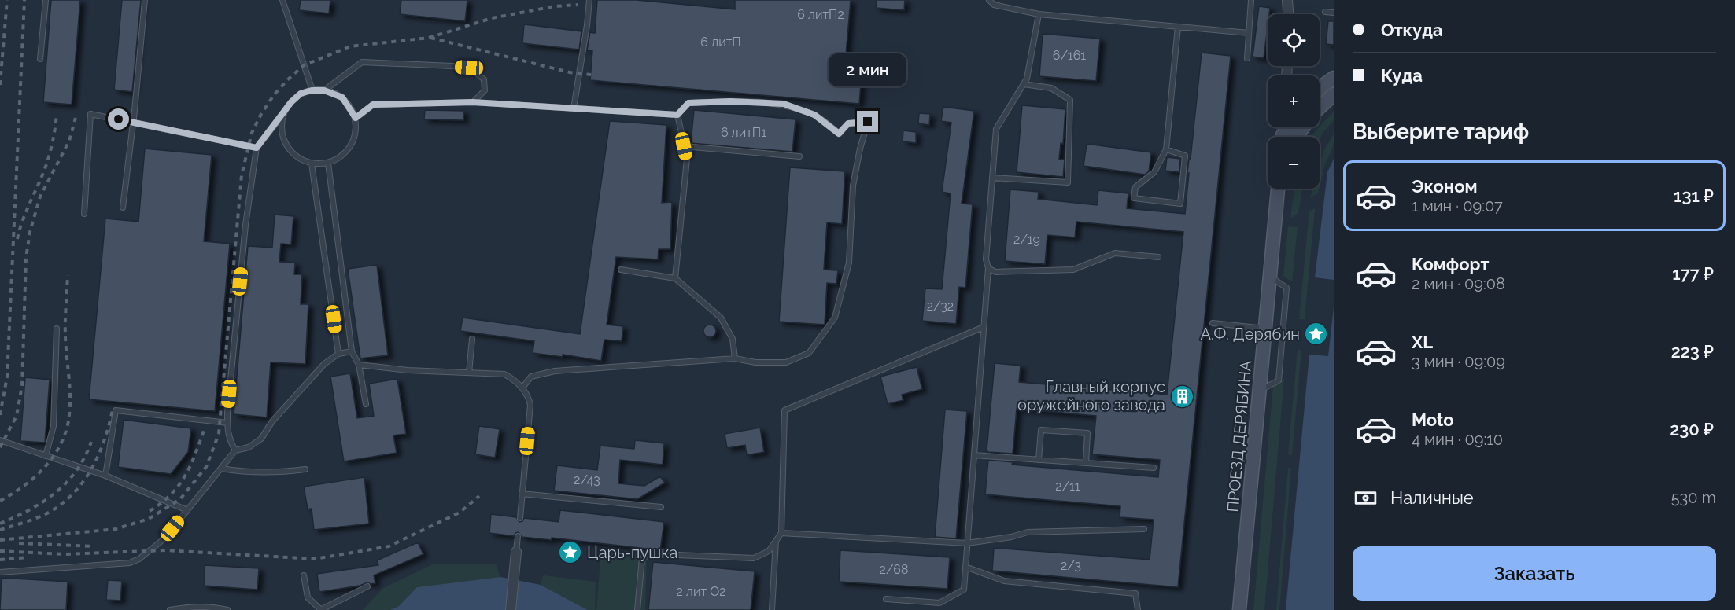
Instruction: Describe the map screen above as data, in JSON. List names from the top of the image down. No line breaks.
{"streets":{"main road":["ПРОЕЗД ДЕРЯБИНА"]},"places":{"place":["А.Ф. Дерябин","Царь-пушка"],"building":["Главный корпус оружейного завода"]},"house_numbers":["6 литП2","6 литП","6/161","6 литП1","2/19","2/32","2/43","2/11","2/3","2/68","2 лит О2"],"page":{"banner":["Откуда","Куда"],"map_buttons":["+","−"],"bubble":"2 мин","heading":"Выберите тариф","list":[{"name":"Эконом","note":"1 мин · 09:07","value":"131 ₽"},{"name":"Комфорт","note":"2 мин · 09:08","value":"177 ₽"},{"name":"XL","note":"3 мин · 09:09","value":"223 ₽"},{"name":"Moto","note":"4 мин · 09:10","value":"230 ₽"}],"pay":["Наличные","530 m"],"buttons":"Заказать"}}
